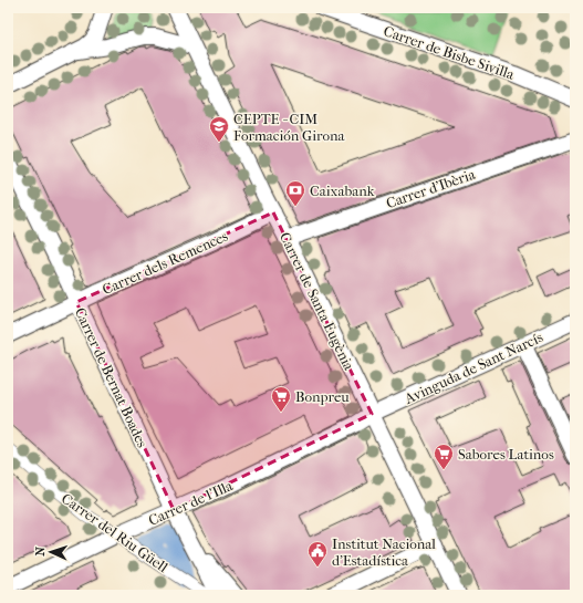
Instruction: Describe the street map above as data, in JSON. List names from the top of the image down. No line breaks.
{"streets":{"street":["Carrer de Bisbe Sivilla","Carrer d'Ibèria","Carrer dels Remences","Carrer de Santa Eugènia","Avinguda de Sant Narcís","Carrer de Bernat Boades","Carrer de l'Illa","Carrer del Riu Güell"]},"crossings":[["Carrer d'Ibèria","Carrer de Santa Eugènia"],["Carrer dels Remences","Carrer de Santa Eugènia"],["Carrer dels Remences","Carrer de Bernat Boades"],["Carrer de Santa Eugènia","Avinguda de Sant Narcís"],["Carrer de Santa Eugènia","Carrer de l'Illa"],["Avinguda de Sant Narcís","Carrer de l'Illa"],["Carrer de Bernat Boades","Carrer de l'Illa"],["Carrer de l'Illa","Carrer del Riu Güell"]],"places":{"school or university":["CEPTE - CIM Formación Girona"],"bank":["Caixabank"],"supermarket":["Bonpreu","Sabores Latinos"],"public building":["Institut Nacional d'Estadística"]},"north":"left"}
